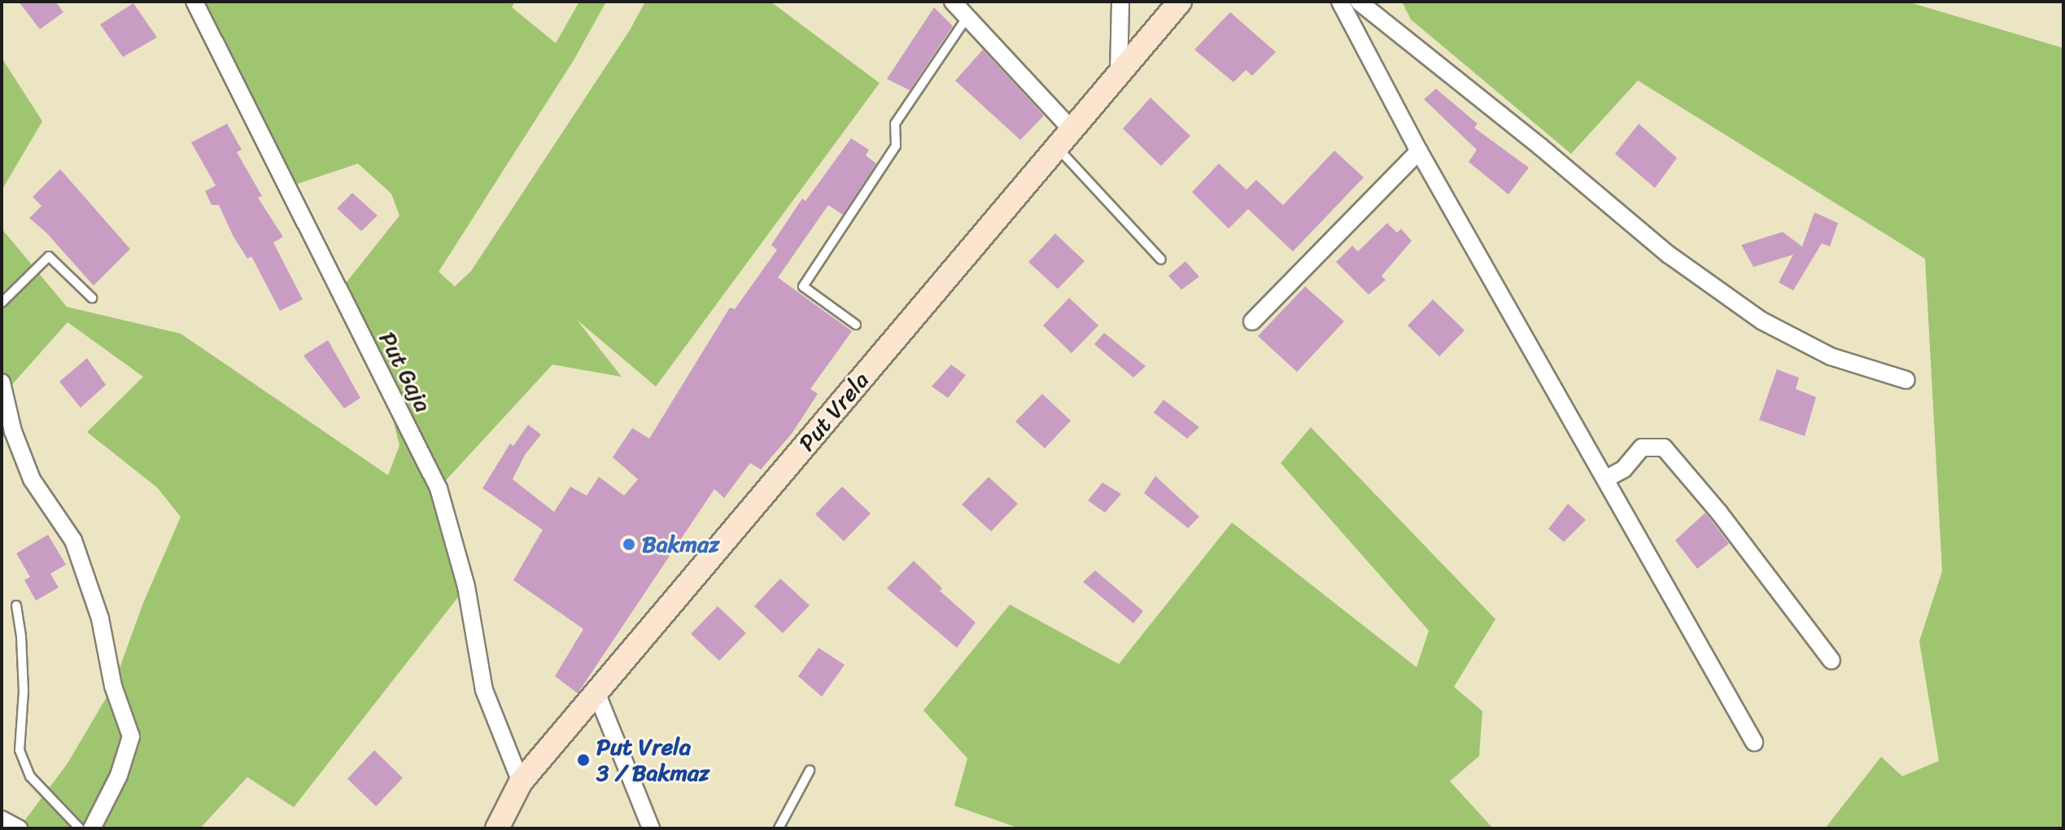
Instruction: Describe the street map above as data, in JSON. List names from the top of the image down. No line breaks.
{"streets":{"main road":["Put Vrela"],"street":["Put Gaja"]},"crossings":[["Put Gaja","Put Vrela"]],"places":["Bakmaz","Put Vrela 3 / Bakmaz"]}
